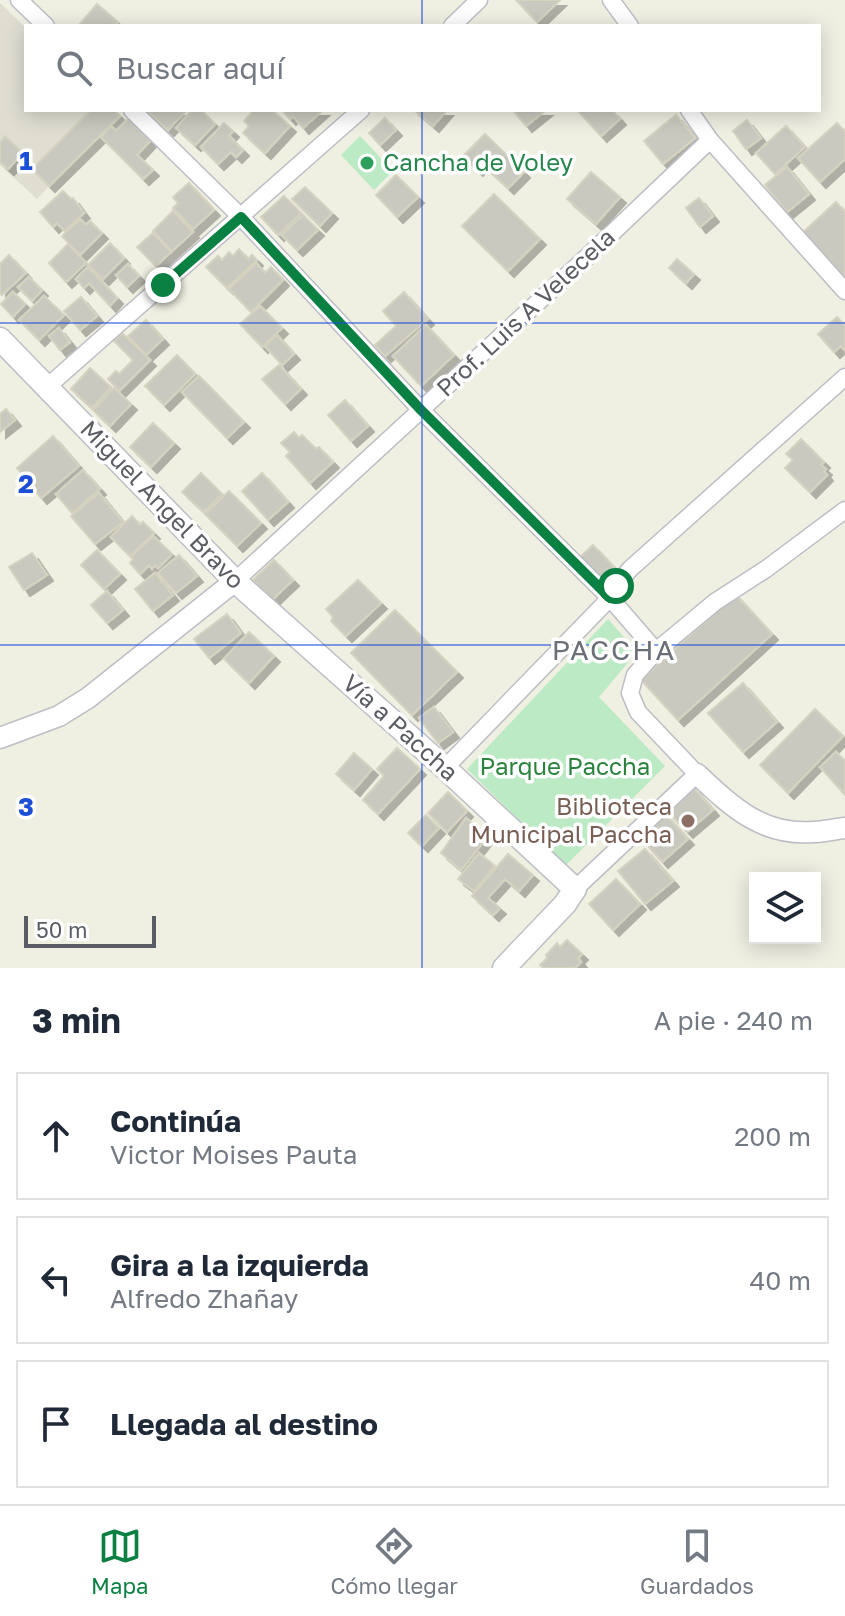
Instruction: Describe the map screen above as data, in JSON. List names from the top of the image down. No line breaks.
{"streets":{"main road":["Miguel Angel Bravo","Vía a Paccha"],"street":["Prof. Luis A Velecela"]},"crossings":[["Prof. Luis A Velecela","Miguel Angel Bravo"],["Miguel Angel Bravo","Vía a Paccha"]],"districts":["PACCHA"],"parks":["Parque Paccha"],"places":["Cancha de Voley","Biblioteca Municipal Paccha"],"scale_bar":"50 m","page":{"search":"Buscar aquí","scale":"50 m","heading":["3 min","A pie · 240 m"],"list":[["Continúa","Victor Moises Pauta","200 m"],["Gira a la izquierda","Alfredo Zhañay","40 m"],"Llegada al destino"],"nav":["Mapa","Cómo llegar","Guardados"]},"grid":{"rows":["1","2","3"]}}
